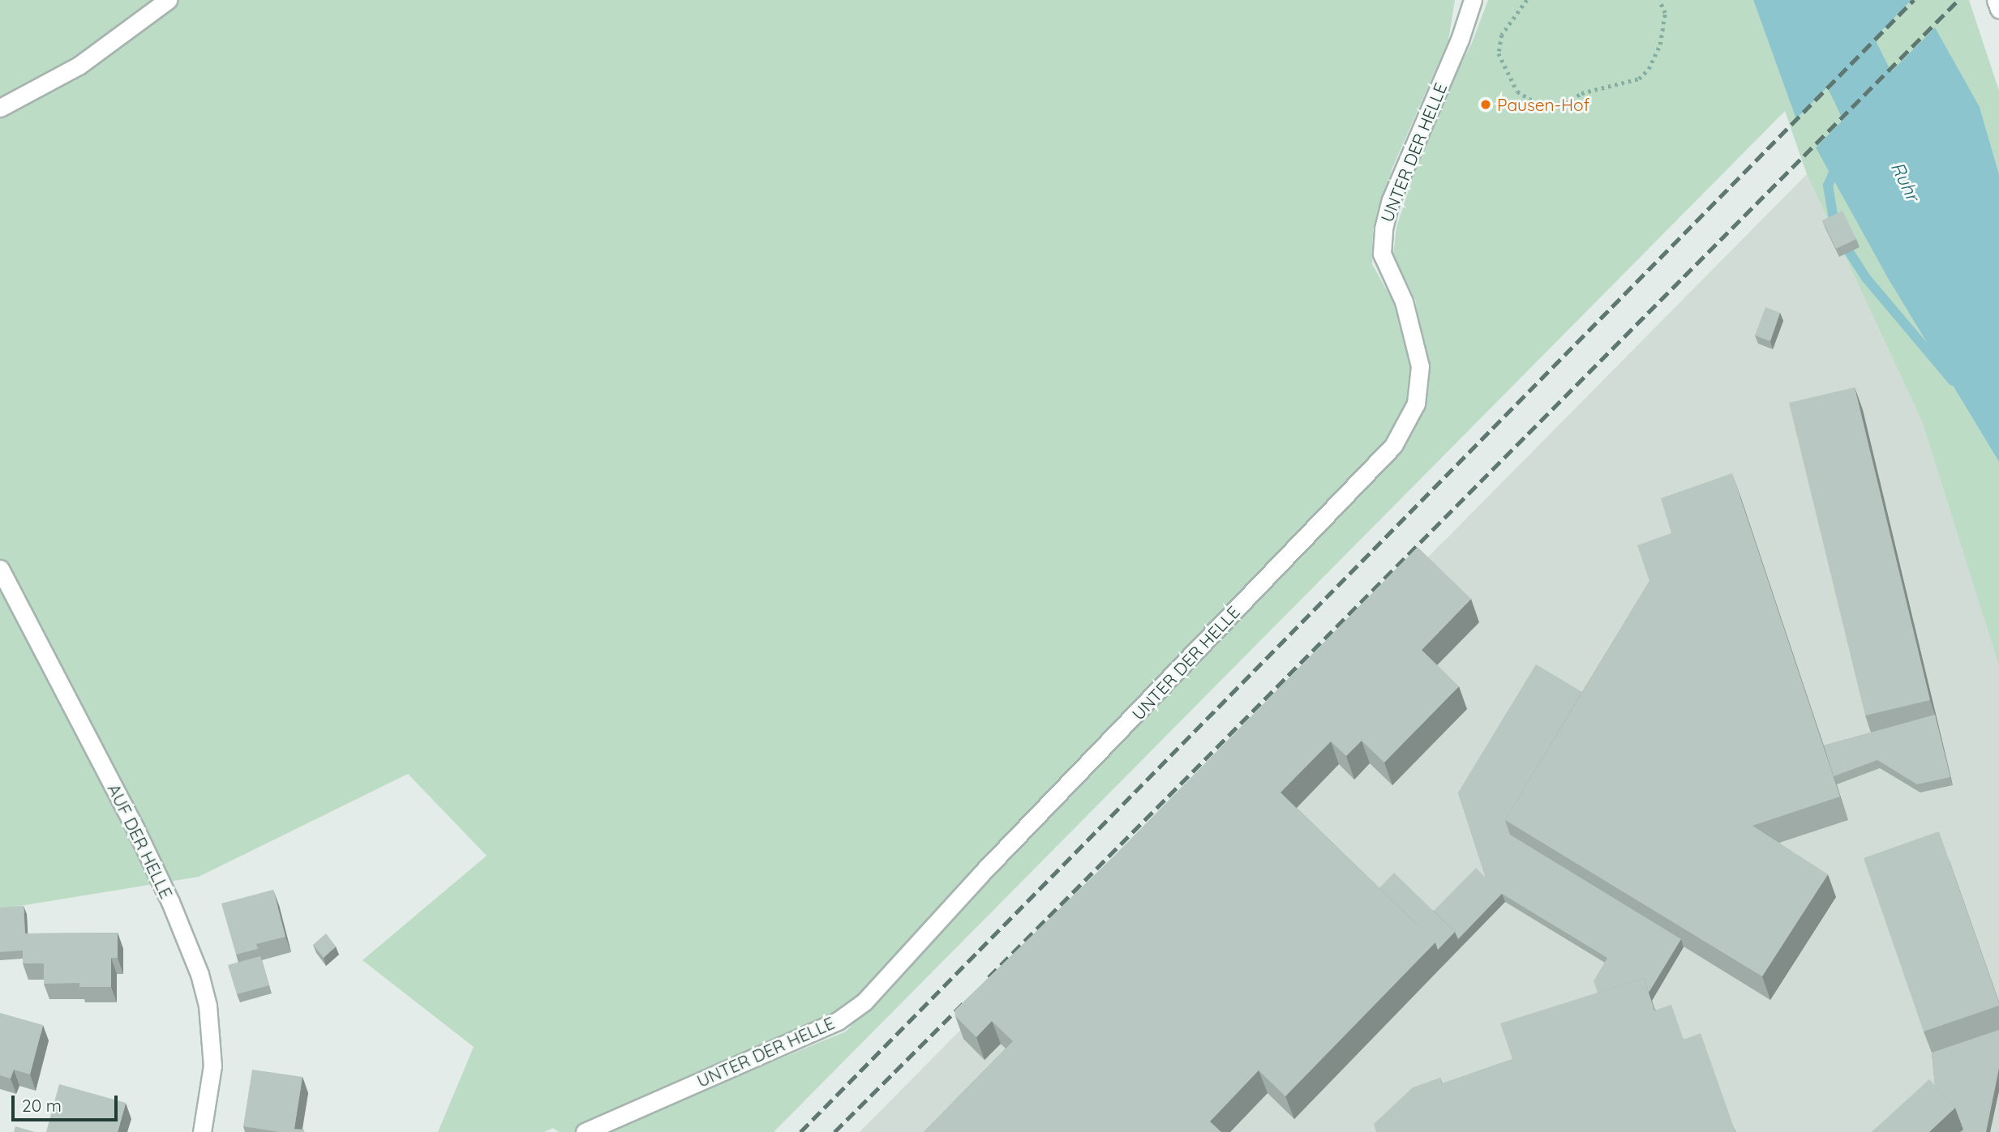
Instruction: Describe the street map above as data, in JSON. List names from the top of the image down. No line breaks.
{"streets":{"street":["UNTER DER HELLE","AUF DER HELLE"]},"water":["Ruhr"],"places":["Pausen-Hof"],"scale_bar":"20 m"}
